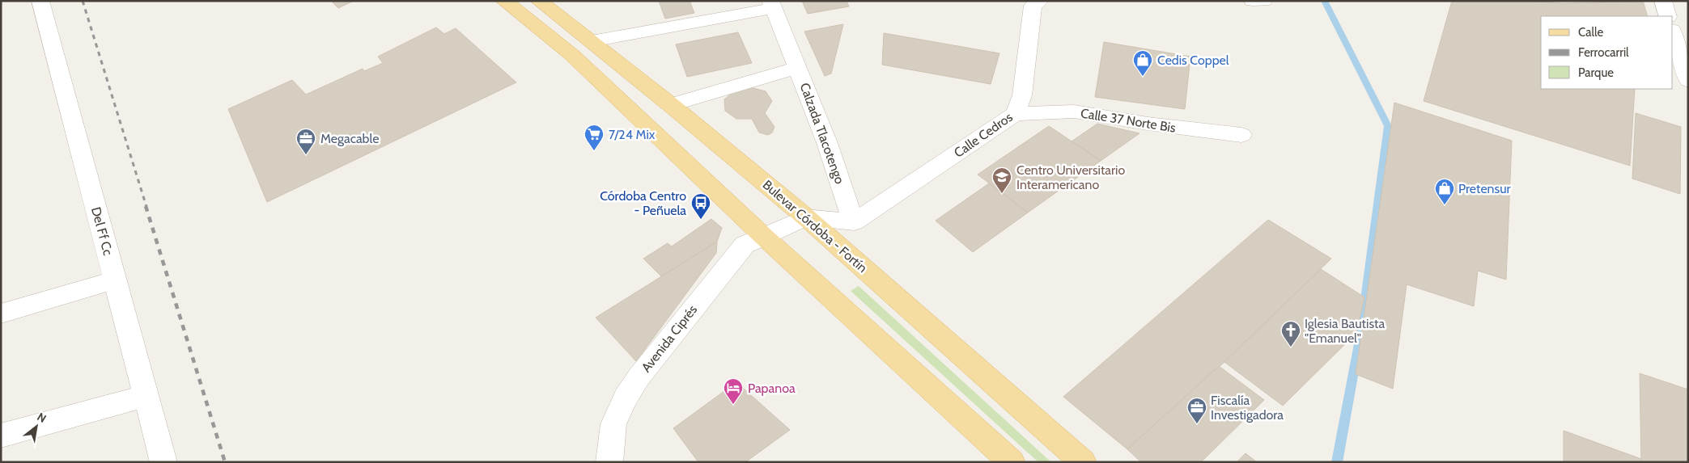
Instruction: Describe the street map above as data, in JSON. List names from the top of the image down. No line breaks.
{"streets":{"main road":["Bulevar Córdoba - Fortín"],"street":["Calle 37 Norte Bis","Calzada Tlacotengo","Calle Cedros","Del Ff Cc","Avenida Ciprés"]},"crossings":[["Calle 37 Norte Bis","Calle Cedros"],["Calzada Tlacotengo","Calle Cedros"],["Bulevar Córdoba - Fortín","Avenida Ciprés"]],"places":{"shop":["Cedis Coppel","Pretensur"],"supermarket":["7/24 Mix"],"office":["Megacable","Fiscalía Investigadora"],"school or university":["Centro Universitario Interamericano"],"bus stop":["Córdoba Centro - Peñuela"],"church":["Iglesia Bautista \"Emanuel\""],"hotel":["Papanoa"]},"legend":["Calle","Ferrocarril","Parque"],"north":"top right"}
